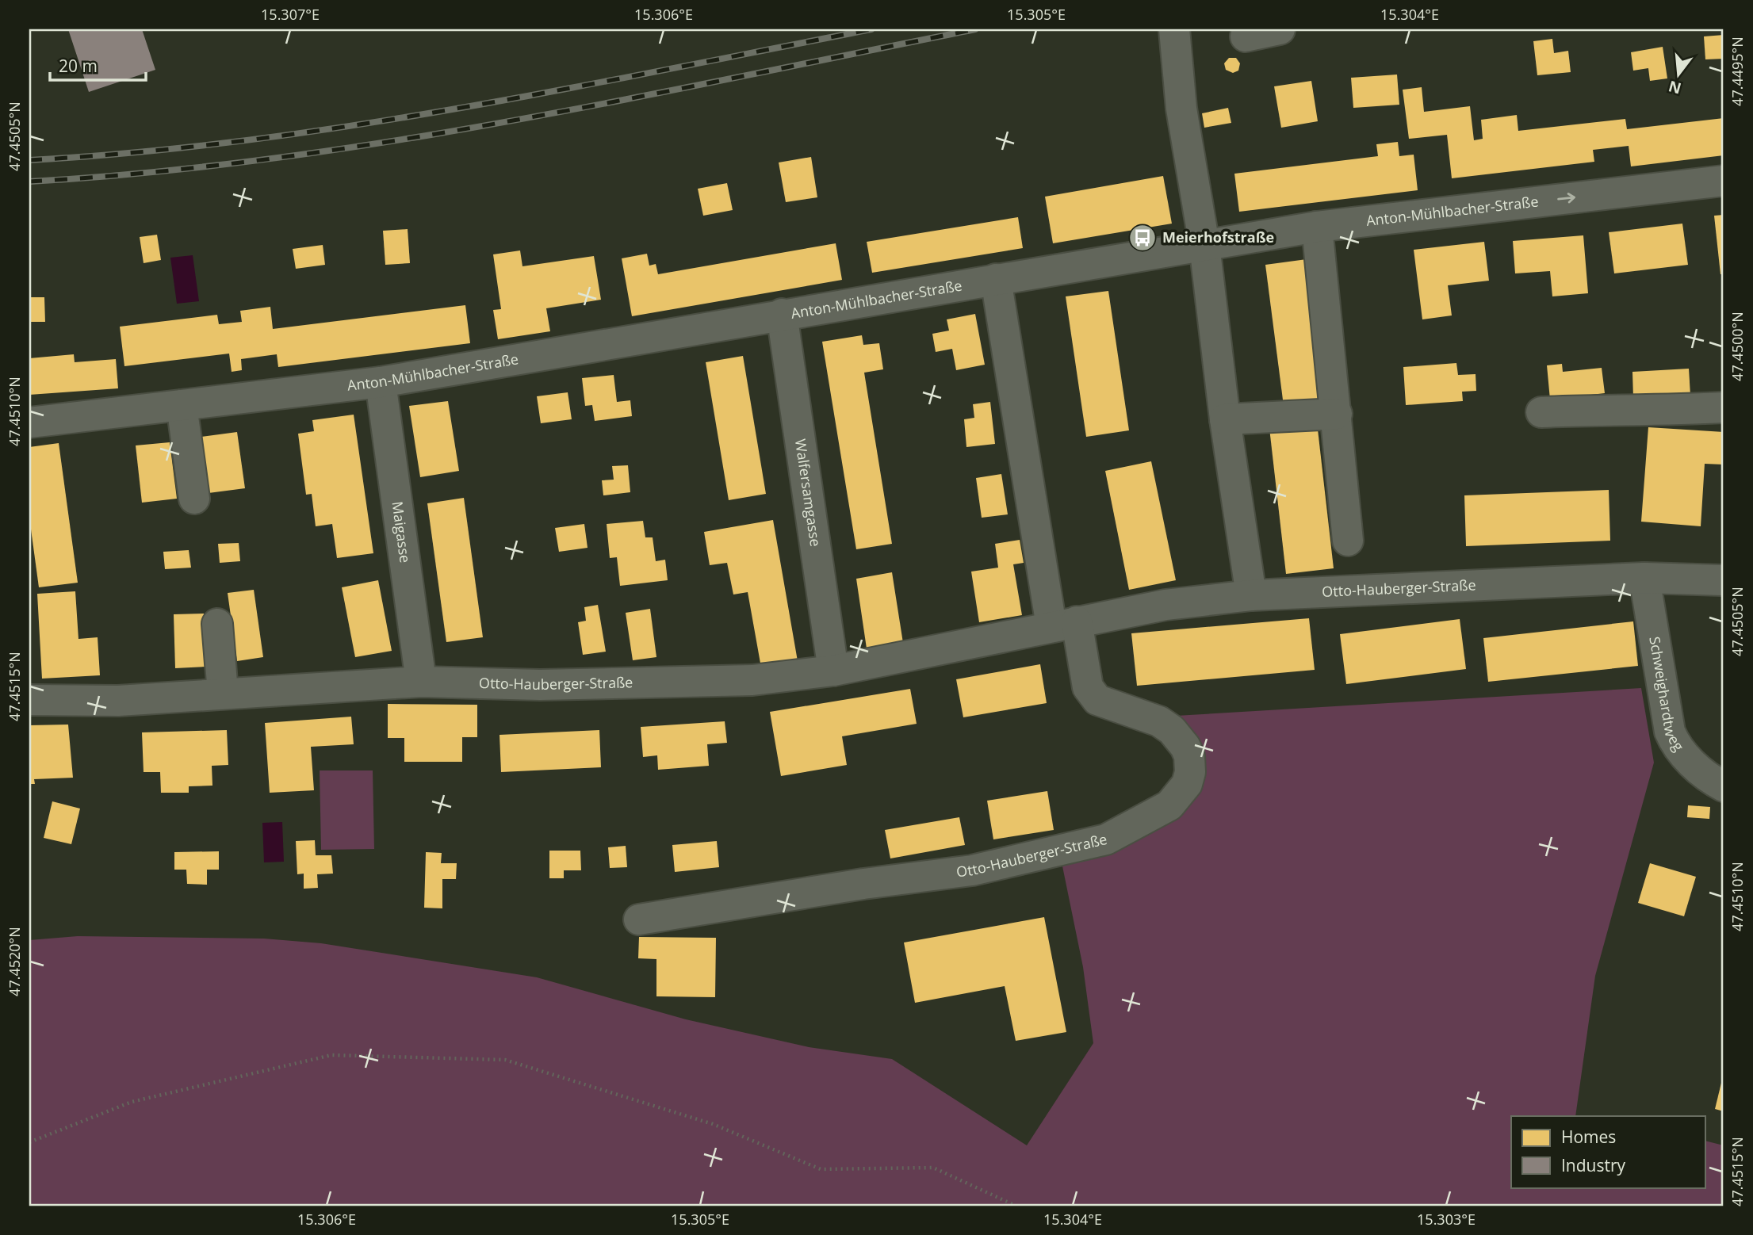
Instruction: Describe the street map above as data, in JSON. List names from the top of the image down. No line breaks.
{"streets":{"street":["Anton-Mühlbacher-Straße","Walfersamgasse","Maigasse","Otto-Hauberger-Straße","Schweighardtweg"]},"crossings":[["Anton-Mühlbacher-Straße","Walfersamgasse"],["Anton-Mühlbacher-Straße","Maigasse"],["Walfersamgasse","Otto-Hauberger-Straße"],["Maigasse","Otto-Hauberger-Straße"],["Otto-Hauberger-Straße","Schweighardtweg"]],"places":{"bus stop":["Meierhofstraße"]},"legend":["Homes","Industry"],"scale_bar":"20 m","north":"bottom","coordinates":["15.307°E","15.306°E","15.305°E","15.304°E","47.4495°N","47.4505°N","47.4500°N","47.4510°N","47.4515°N","47.4520°N","15.303°E"]}
